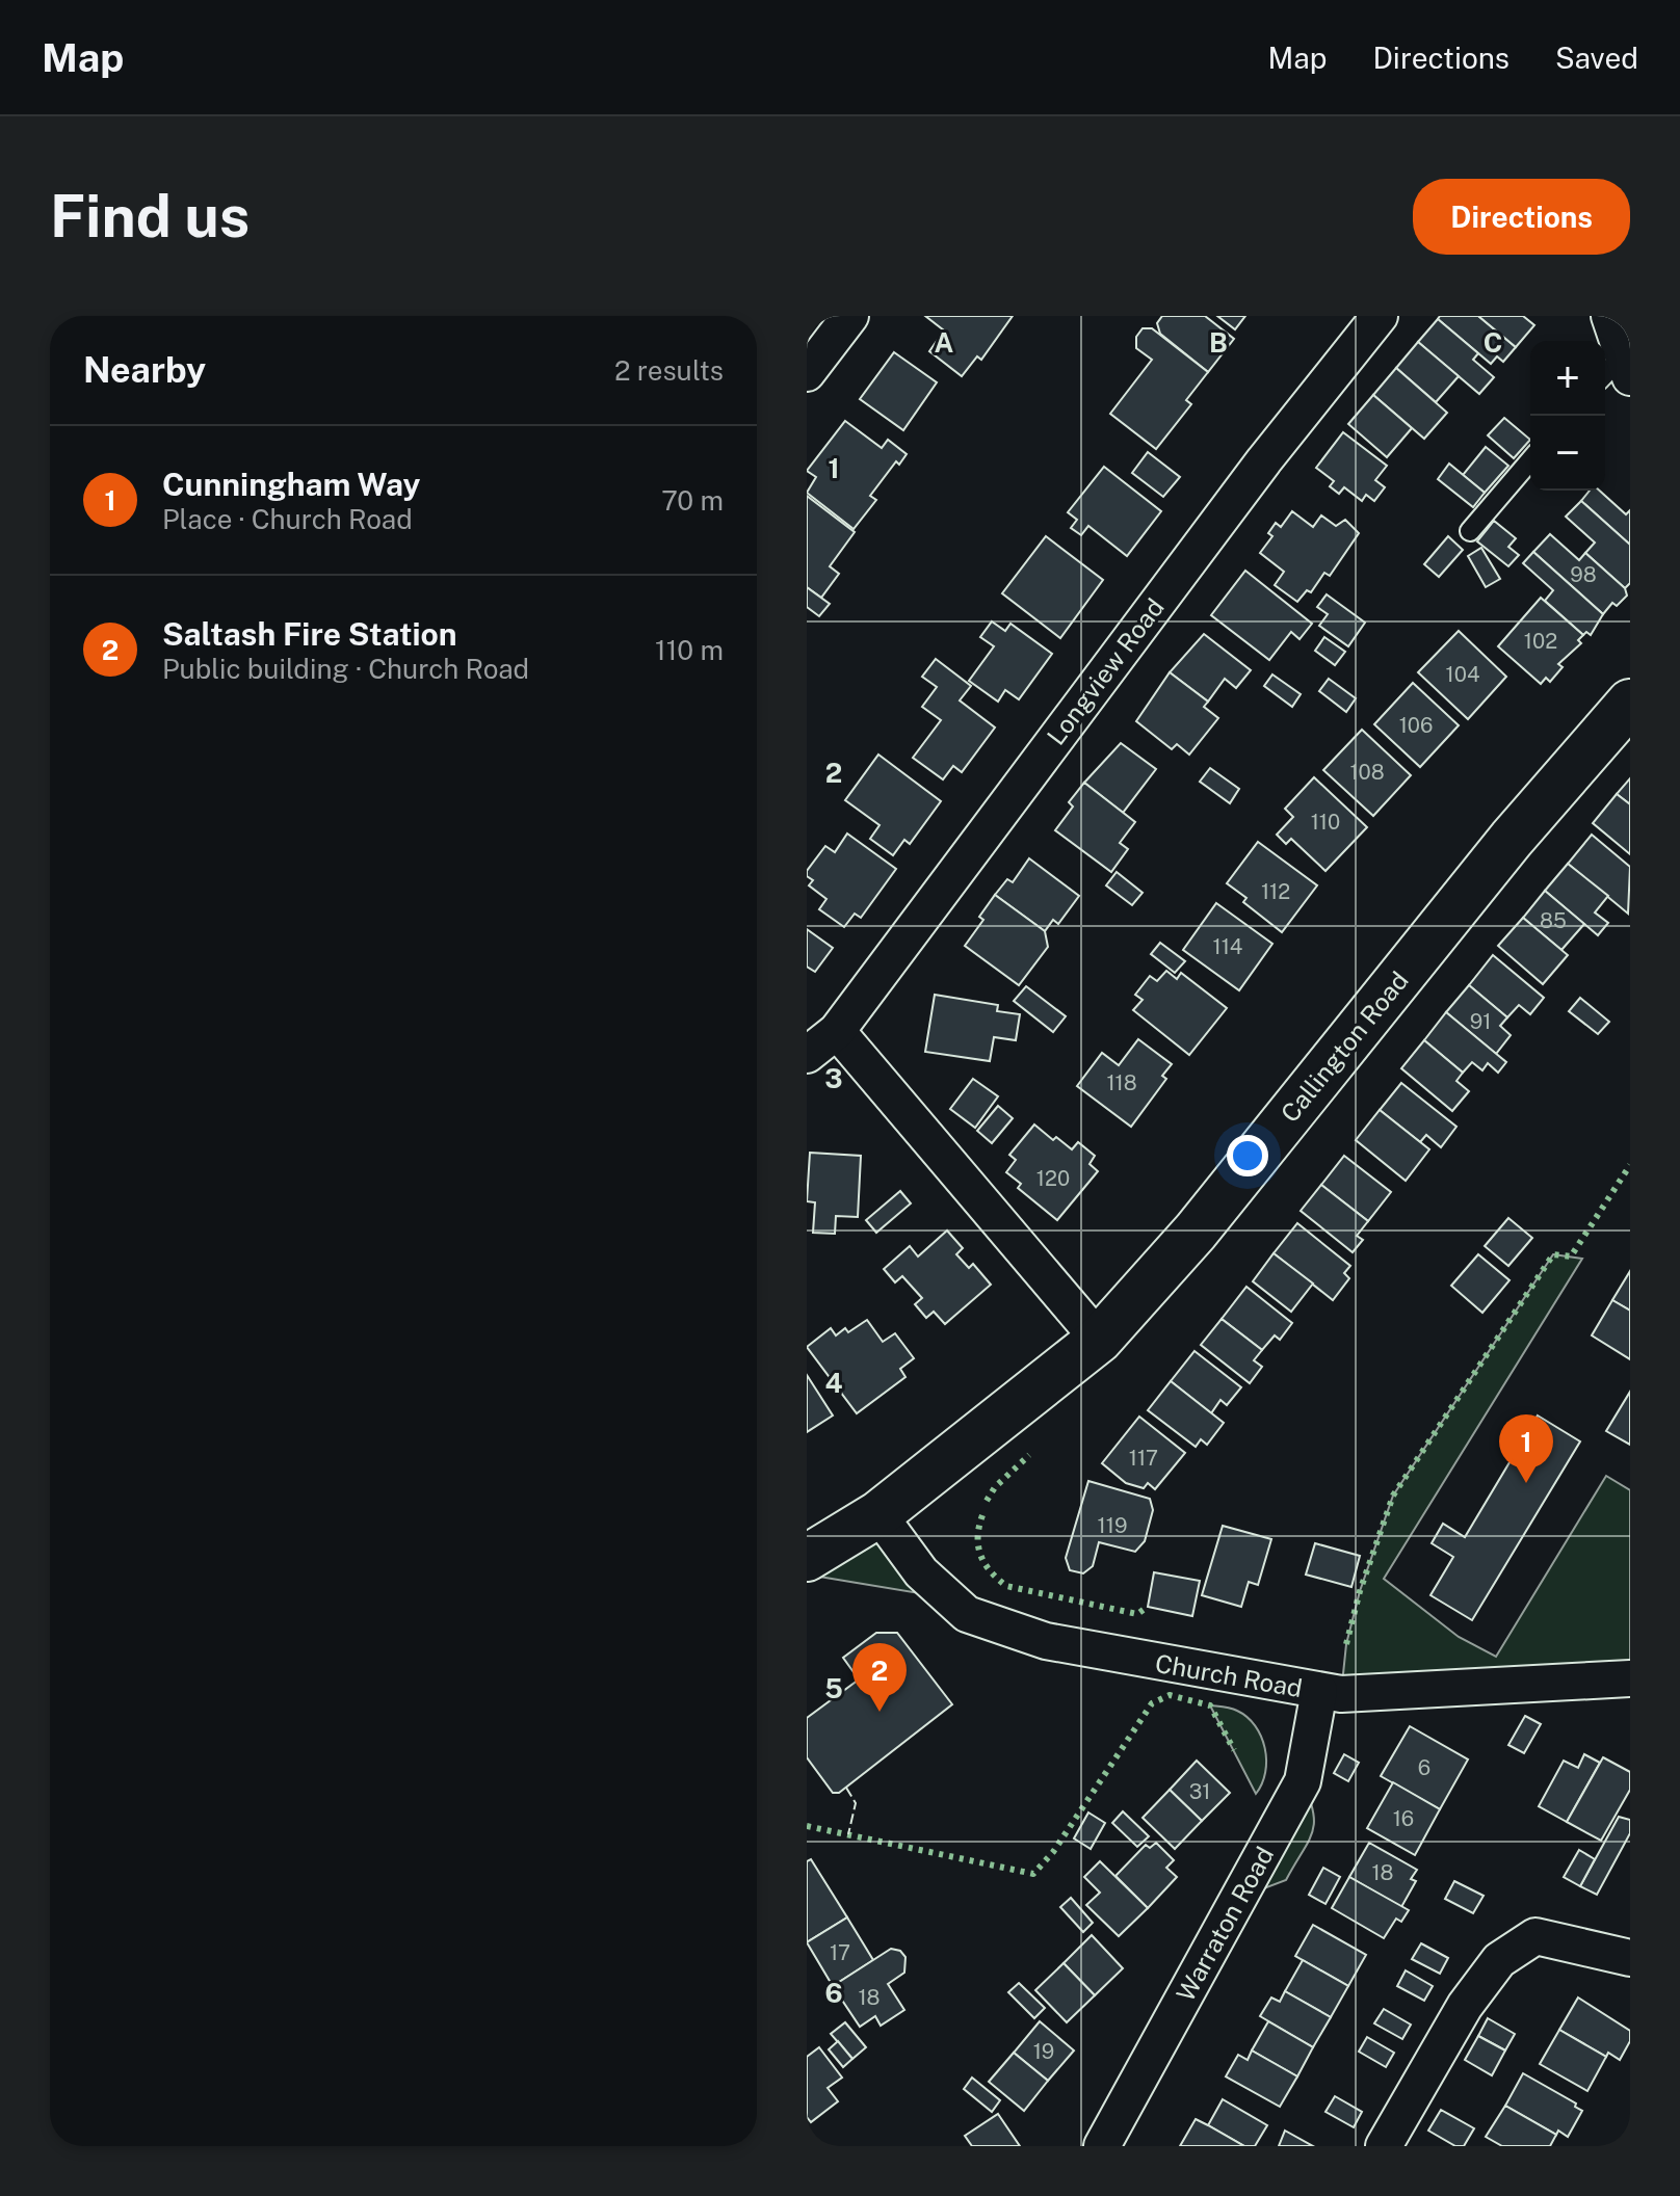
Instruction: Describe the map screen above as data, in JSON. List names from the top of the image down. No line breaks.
{"streets":{"street":["Longview Road","Callington Road","Church Road","Warraton Road"]},"crossings":[["Callington Road","Church Road"],["Church Road","Warraton Road"]],"house_numbers":["98","102","104","106","108","110","112","85","114","91","118","120","117","119","6","31","16","18","17","18","19"],"page":{"header":"Map","nav":["Map","Directions","Saved"],"buttons":"Directions","title":"Find us","heading":["Nearby","2 results"],"map_buttons":["+","−"],"list":[{"mark":"1","name":"Cunningham Way","note":"Place · Church Road","value":"70 m"},{"mark":"2","name":"Saltash Fire Station","note":"Public building · Church Road","value":"110 m"}],"pins":["1","2"]},"grid":{"columns":["A","B","C"],"rows":["1","2","3","4","5","6"]}}
